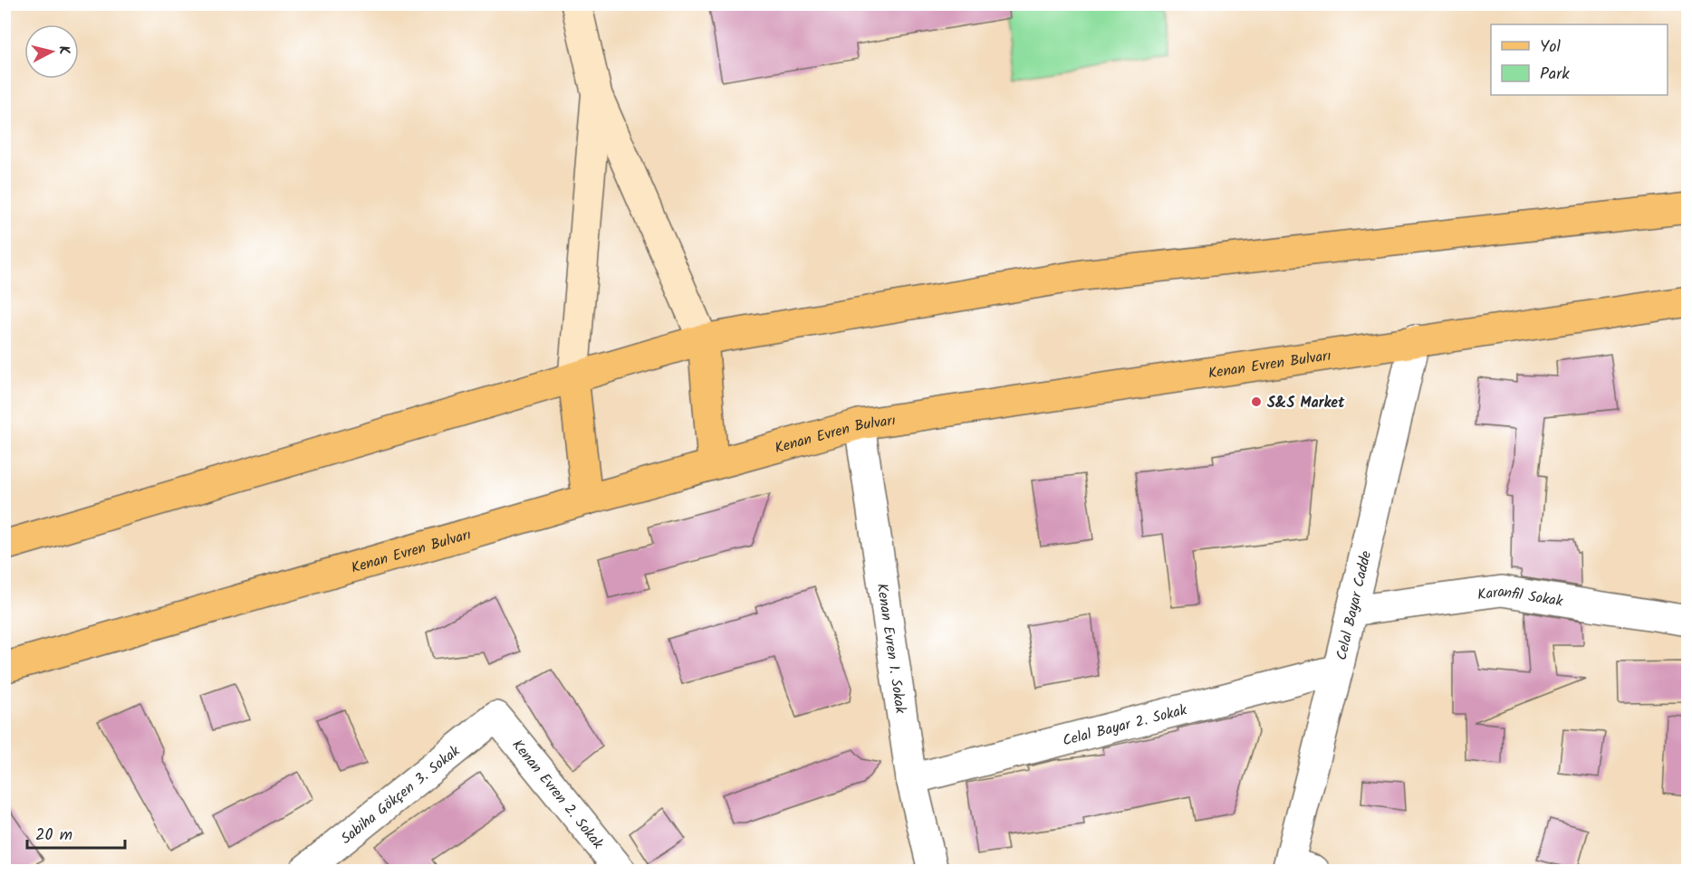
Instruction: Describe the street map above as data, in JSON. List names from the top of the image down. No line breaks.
{"streets":{"main road":["Kenan Evren Bulvarı"],"street":["Karanfil Sokak","Celal Bayar Cadde","Kenan Evren 1. Sokak","Celal Bayar 2. Sokak","Sabiha Gökçen 3. Sokak","Kenan Evren 2. Sokak"]},"crossings":[["Kenan Evren Bulvarı","Celal Bayar Cadde"],["Kenan Evren Bulvarı","Kenan Evren 1. Sokak"],["Karanfil Sokak","Celal Bayar Cadde"],["Celal Bayar Cadde","Celal Bayar 2. Sokak"],["Kenan Evren 1. Sokak","Celal Bayar 2. Sokak"],["Sabiha Gökçen 3. Sokak","Kenan Evren 2. Sokak"]],"places":["S&S Market"],"legend":["Yol","Park"],"scale_bar":"20 m","north":"right"}
